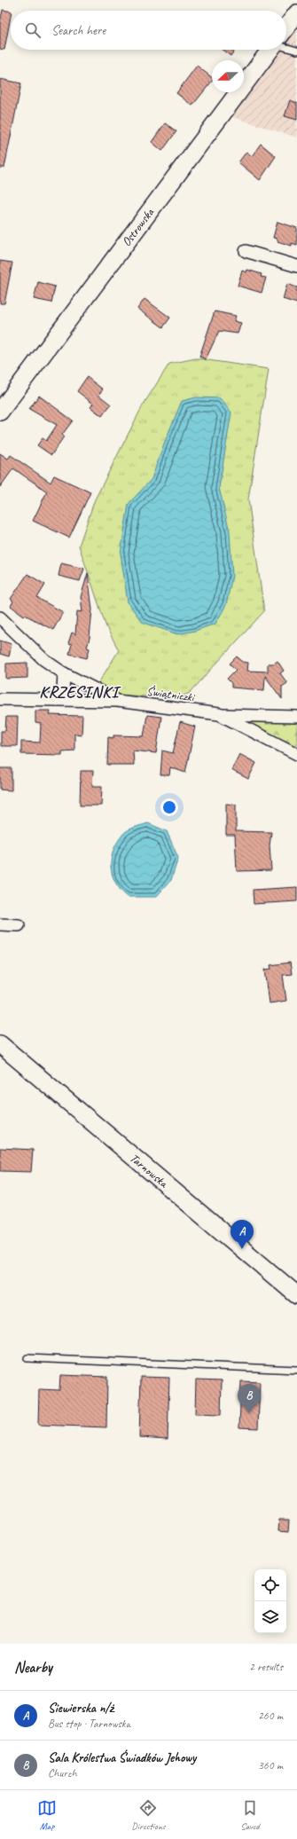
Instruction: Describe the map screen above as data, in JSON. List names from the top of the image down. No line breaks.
{"streets":{"street":["Ostrowska","Świątniczki","Tarnowska"]},"districts":["KRZESINKI"],"north":"left","page":{"search":"Search here","pins":["A","B"],"heading":["Nearby","2 results"],"list":[{"mark":"A","name":"Siewierska n/ż","note":"Bus stop · Tarnowska","value":"260 m"},{"mark":"B","name":"Sala Królestwa Świadków Jehowy","note":"Church","value":"360 m"}],"nav":["Map","Directions","Saved"]}}
